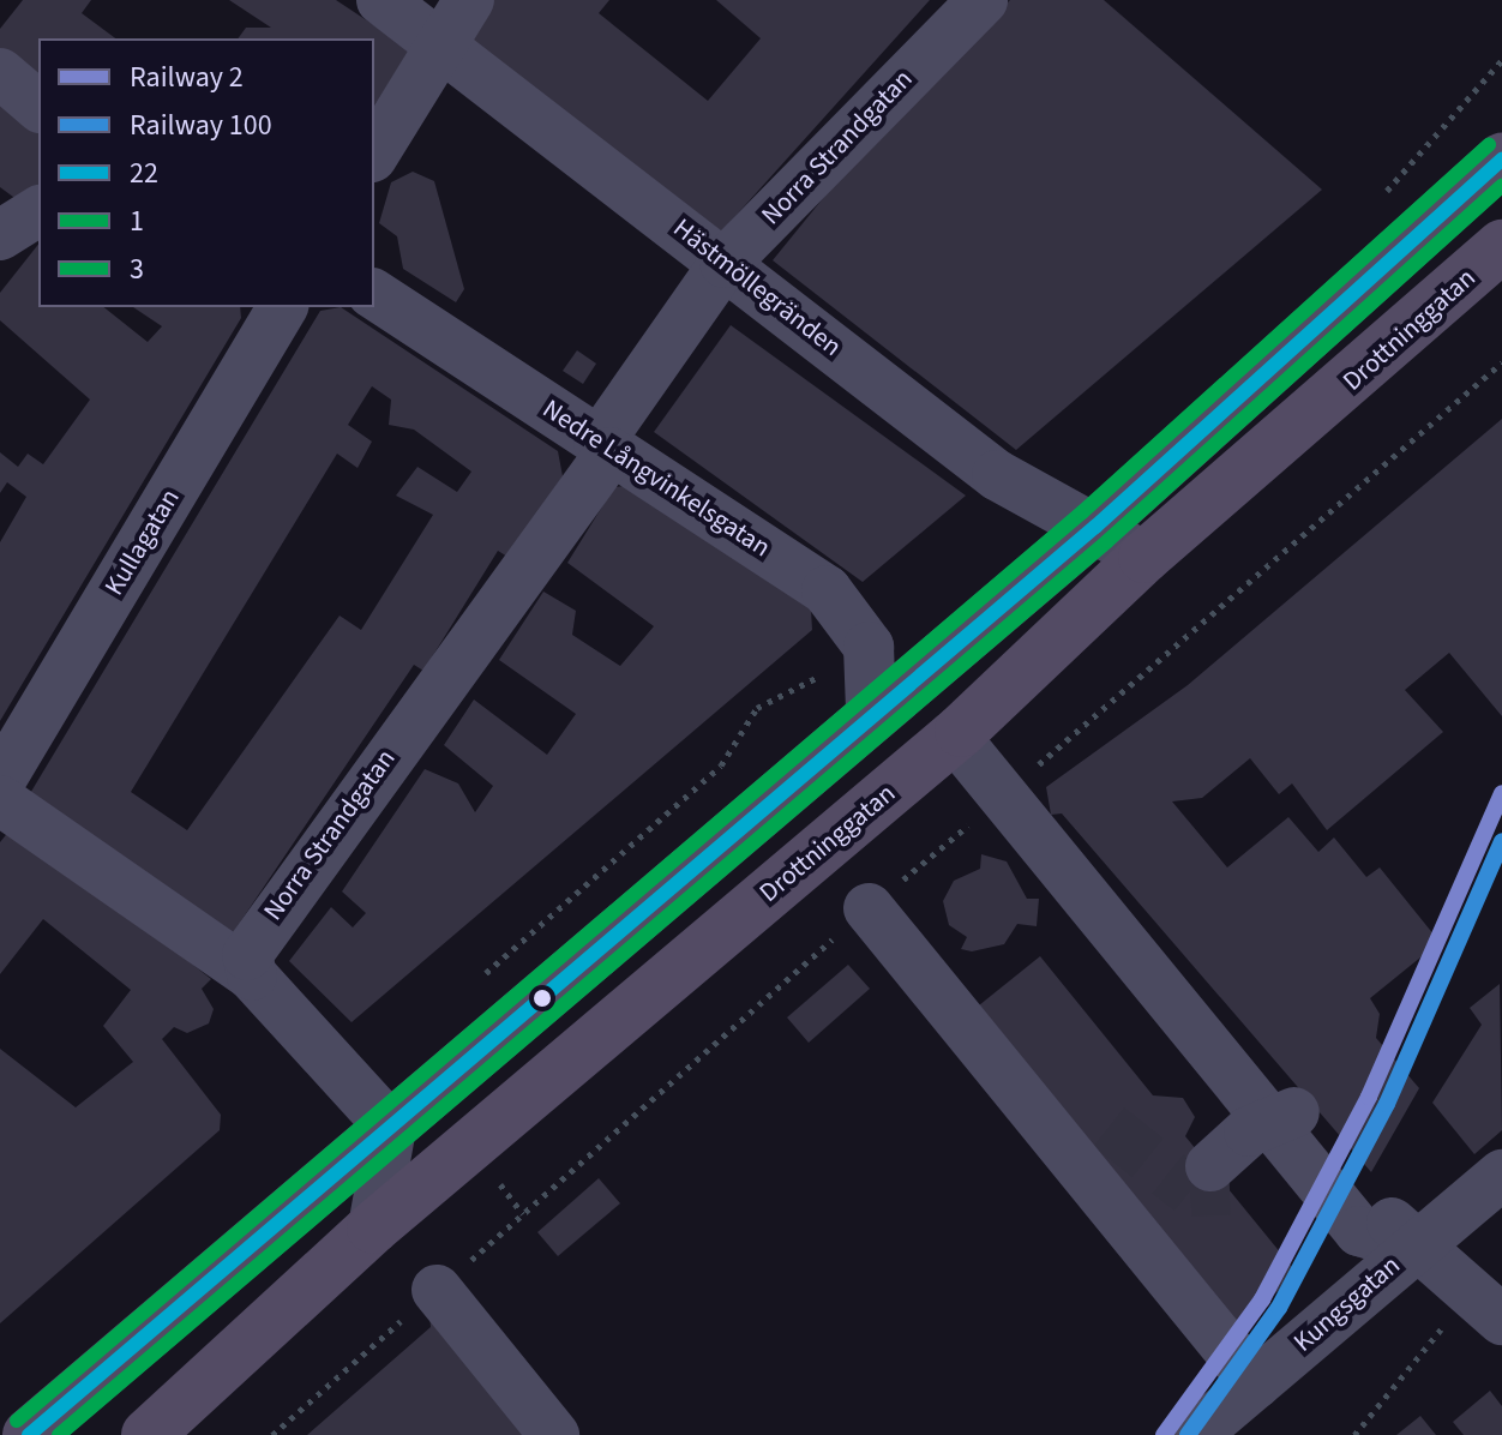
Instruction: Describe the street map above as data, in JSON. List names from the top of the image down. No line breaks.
{"streets":{"main road":["Drottninggatan"],"street":["Norra Strandgatan","Hästmöllegränden","Nedre Långvinkelsgatan","Kullagatan","Kungsgatan"]},"crossings":[["Norra Strandgatan","Hästmöllegränden"],["Norra Strandgatan","Nedre Långvinkelsgatan"],["Hästmöllegränden","Drottninggatan"]],"lines":["transit line 3","transit line 22","transit line 1","rail line 2","rail line 100"],"legend":["Railway 2","Railway 100","22","1","3"]}
